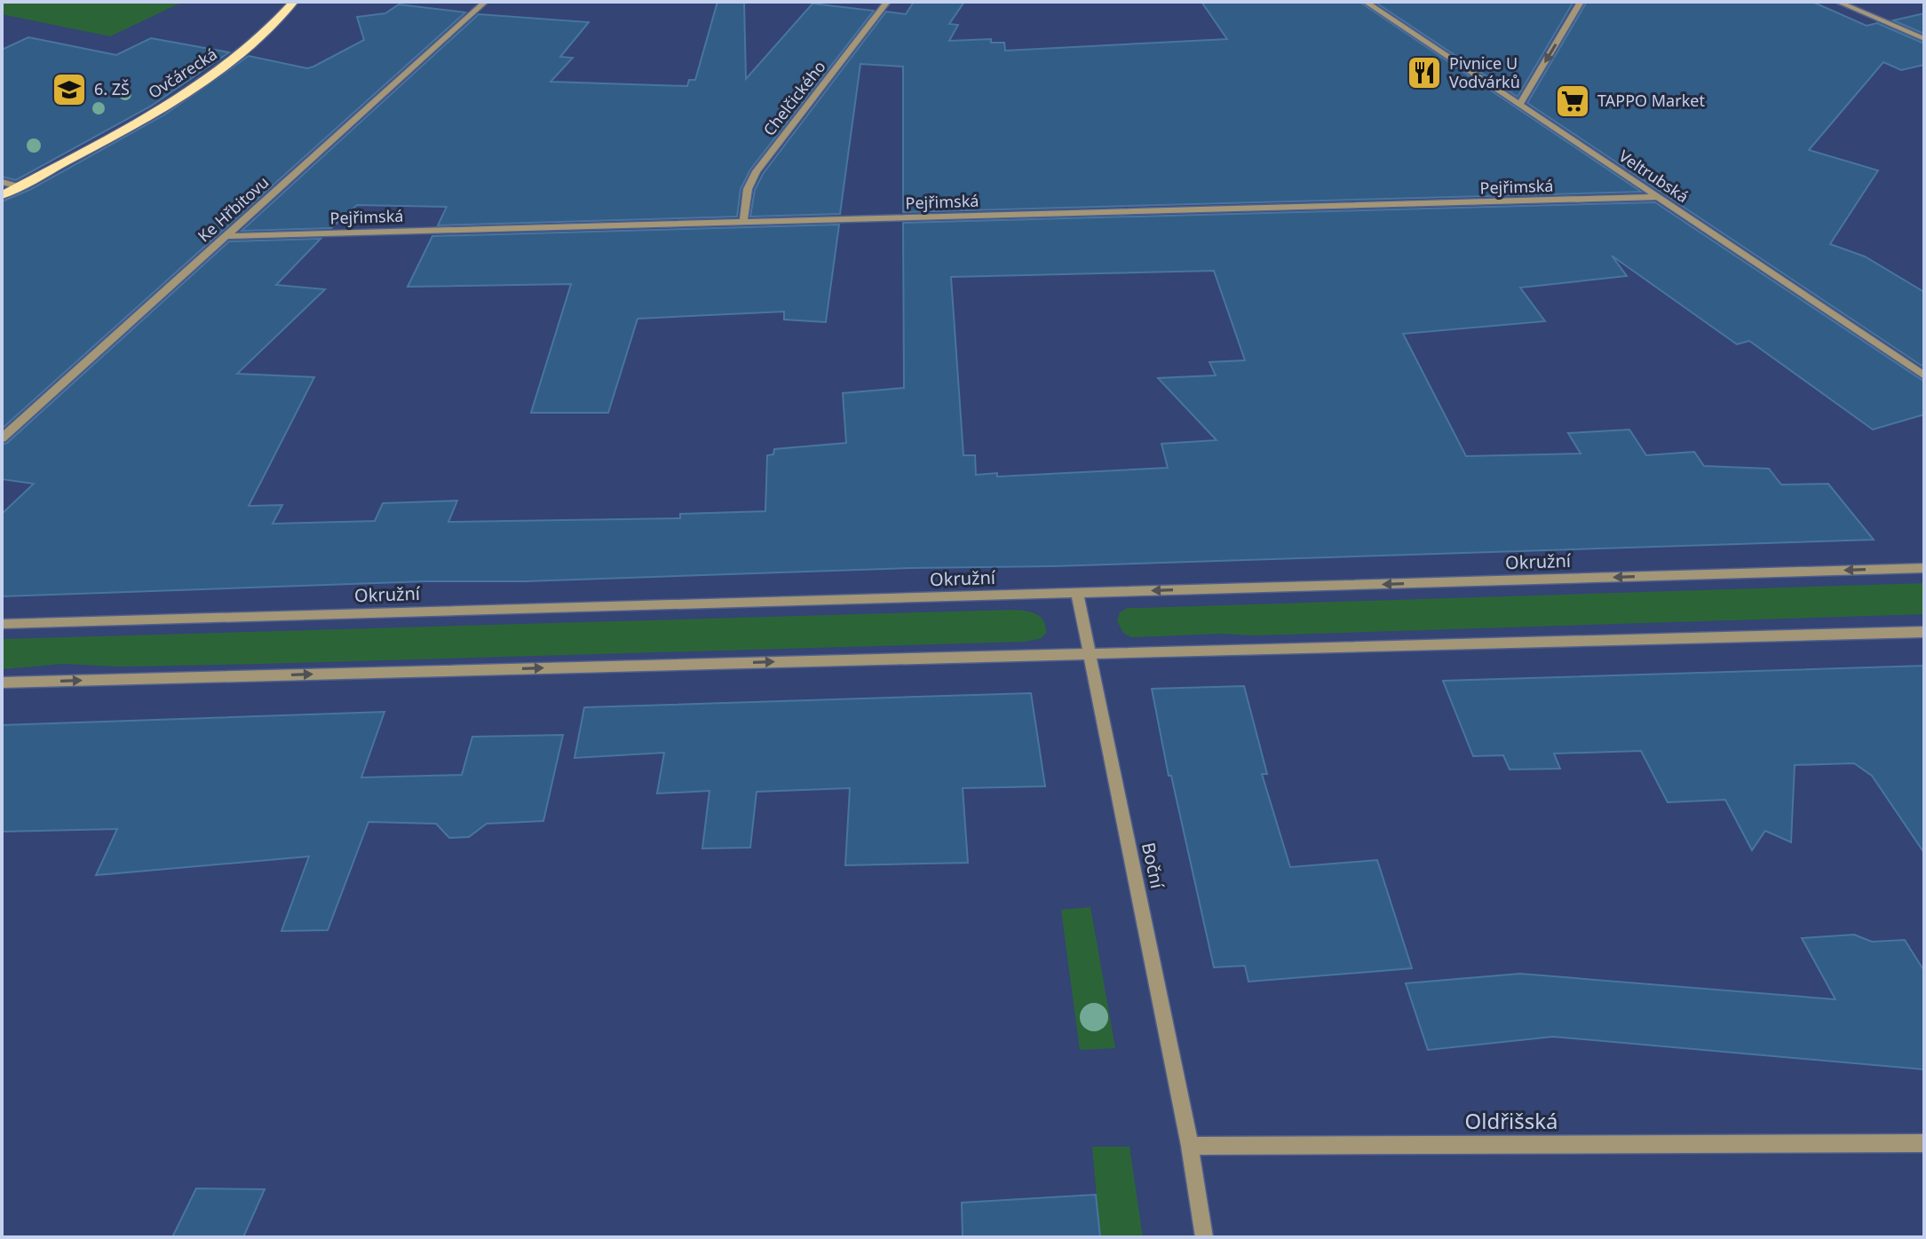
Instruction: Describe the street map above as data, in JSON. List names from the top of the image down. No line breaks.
{"streets":{"main road":["Ovčárecká"],"street":["Chelčického","Veltrubská","Pejřimská","Ke Hřbitovu","Okružní","Boční","Oldřišská"]},"crossings":[["Chelčického","Pejřimská"],["Veltrubská","Pejřimská"],["Pejřimská","Ke Hřbitovu"],["Okružní","Boční"],["Boční","Oldřišská"]],"places":{"restaurant":["Pivnice U Vodvárků"],"school or university":["6. ZŠ"],"supermarket":["TAPPO Market"]}}
